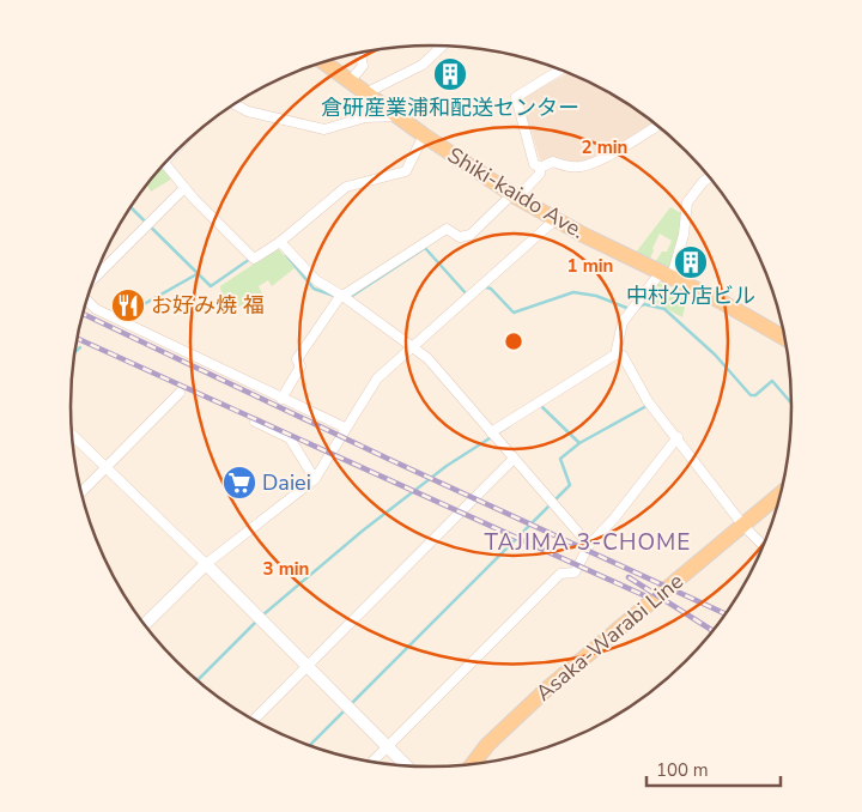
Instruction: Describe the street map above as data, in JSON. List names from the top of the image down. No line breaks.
{"streets":{"main road":["Shiki-kaido Ave.","Asaka-Warabi Line"]},"districts":["TAJIMA 3-CHOME"],"places":{"building":["倉研産業浦和配送センター","中村分店ビル"],"restaurant":["お好み焼 福"],"supermarket":["Daiei"]},"scale_bar":"100 m","rings":["2 min","1 min","3 min"]}
